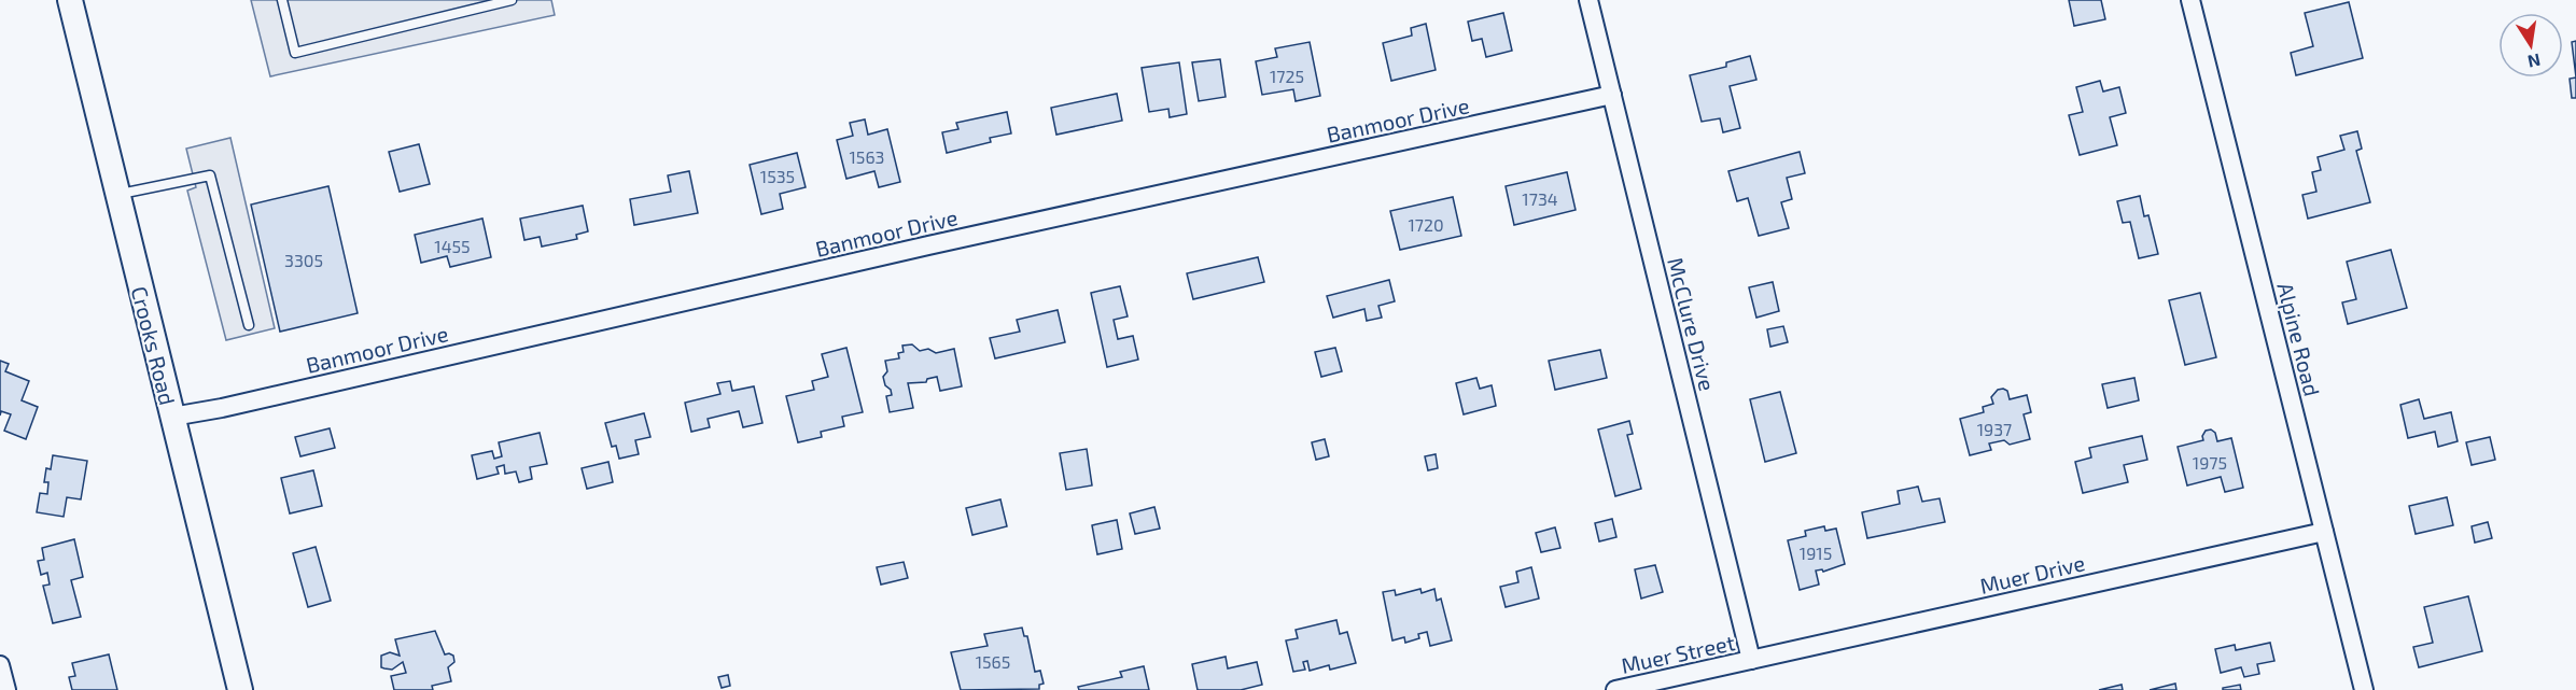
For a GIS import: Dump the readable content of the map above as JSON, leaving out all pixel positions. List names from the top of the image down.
{
  "streets": {
    "main road": ["Crooks Road"],
    "street": [
      "Banmoor Drive",
      "McClure Drive",
      "Alpine Road",
      "Muer Drive",
      "Muer Street"
    ]
  },
  "crossings": [
    ["Banmoor Drive", "McClure Drive"],
    ["Banmoor Drive", "Crooks Road"],
    ["McClure Drive", "Muer Drive"],
    ["McClure Drive", "Muer Street"],
    ["Alpine Road", "Muer Drive"],
    ["Muer Drive", "Muer Street"]
  ],
  "house_numbers": [
    "1725",
    "1563",
    "1535",
    "1734",
    "1720",
    "1455",
    "3305",
    "1937",
    "1975",
    "1915",
    "1565"
  ],
  "north": "bottom"
}
